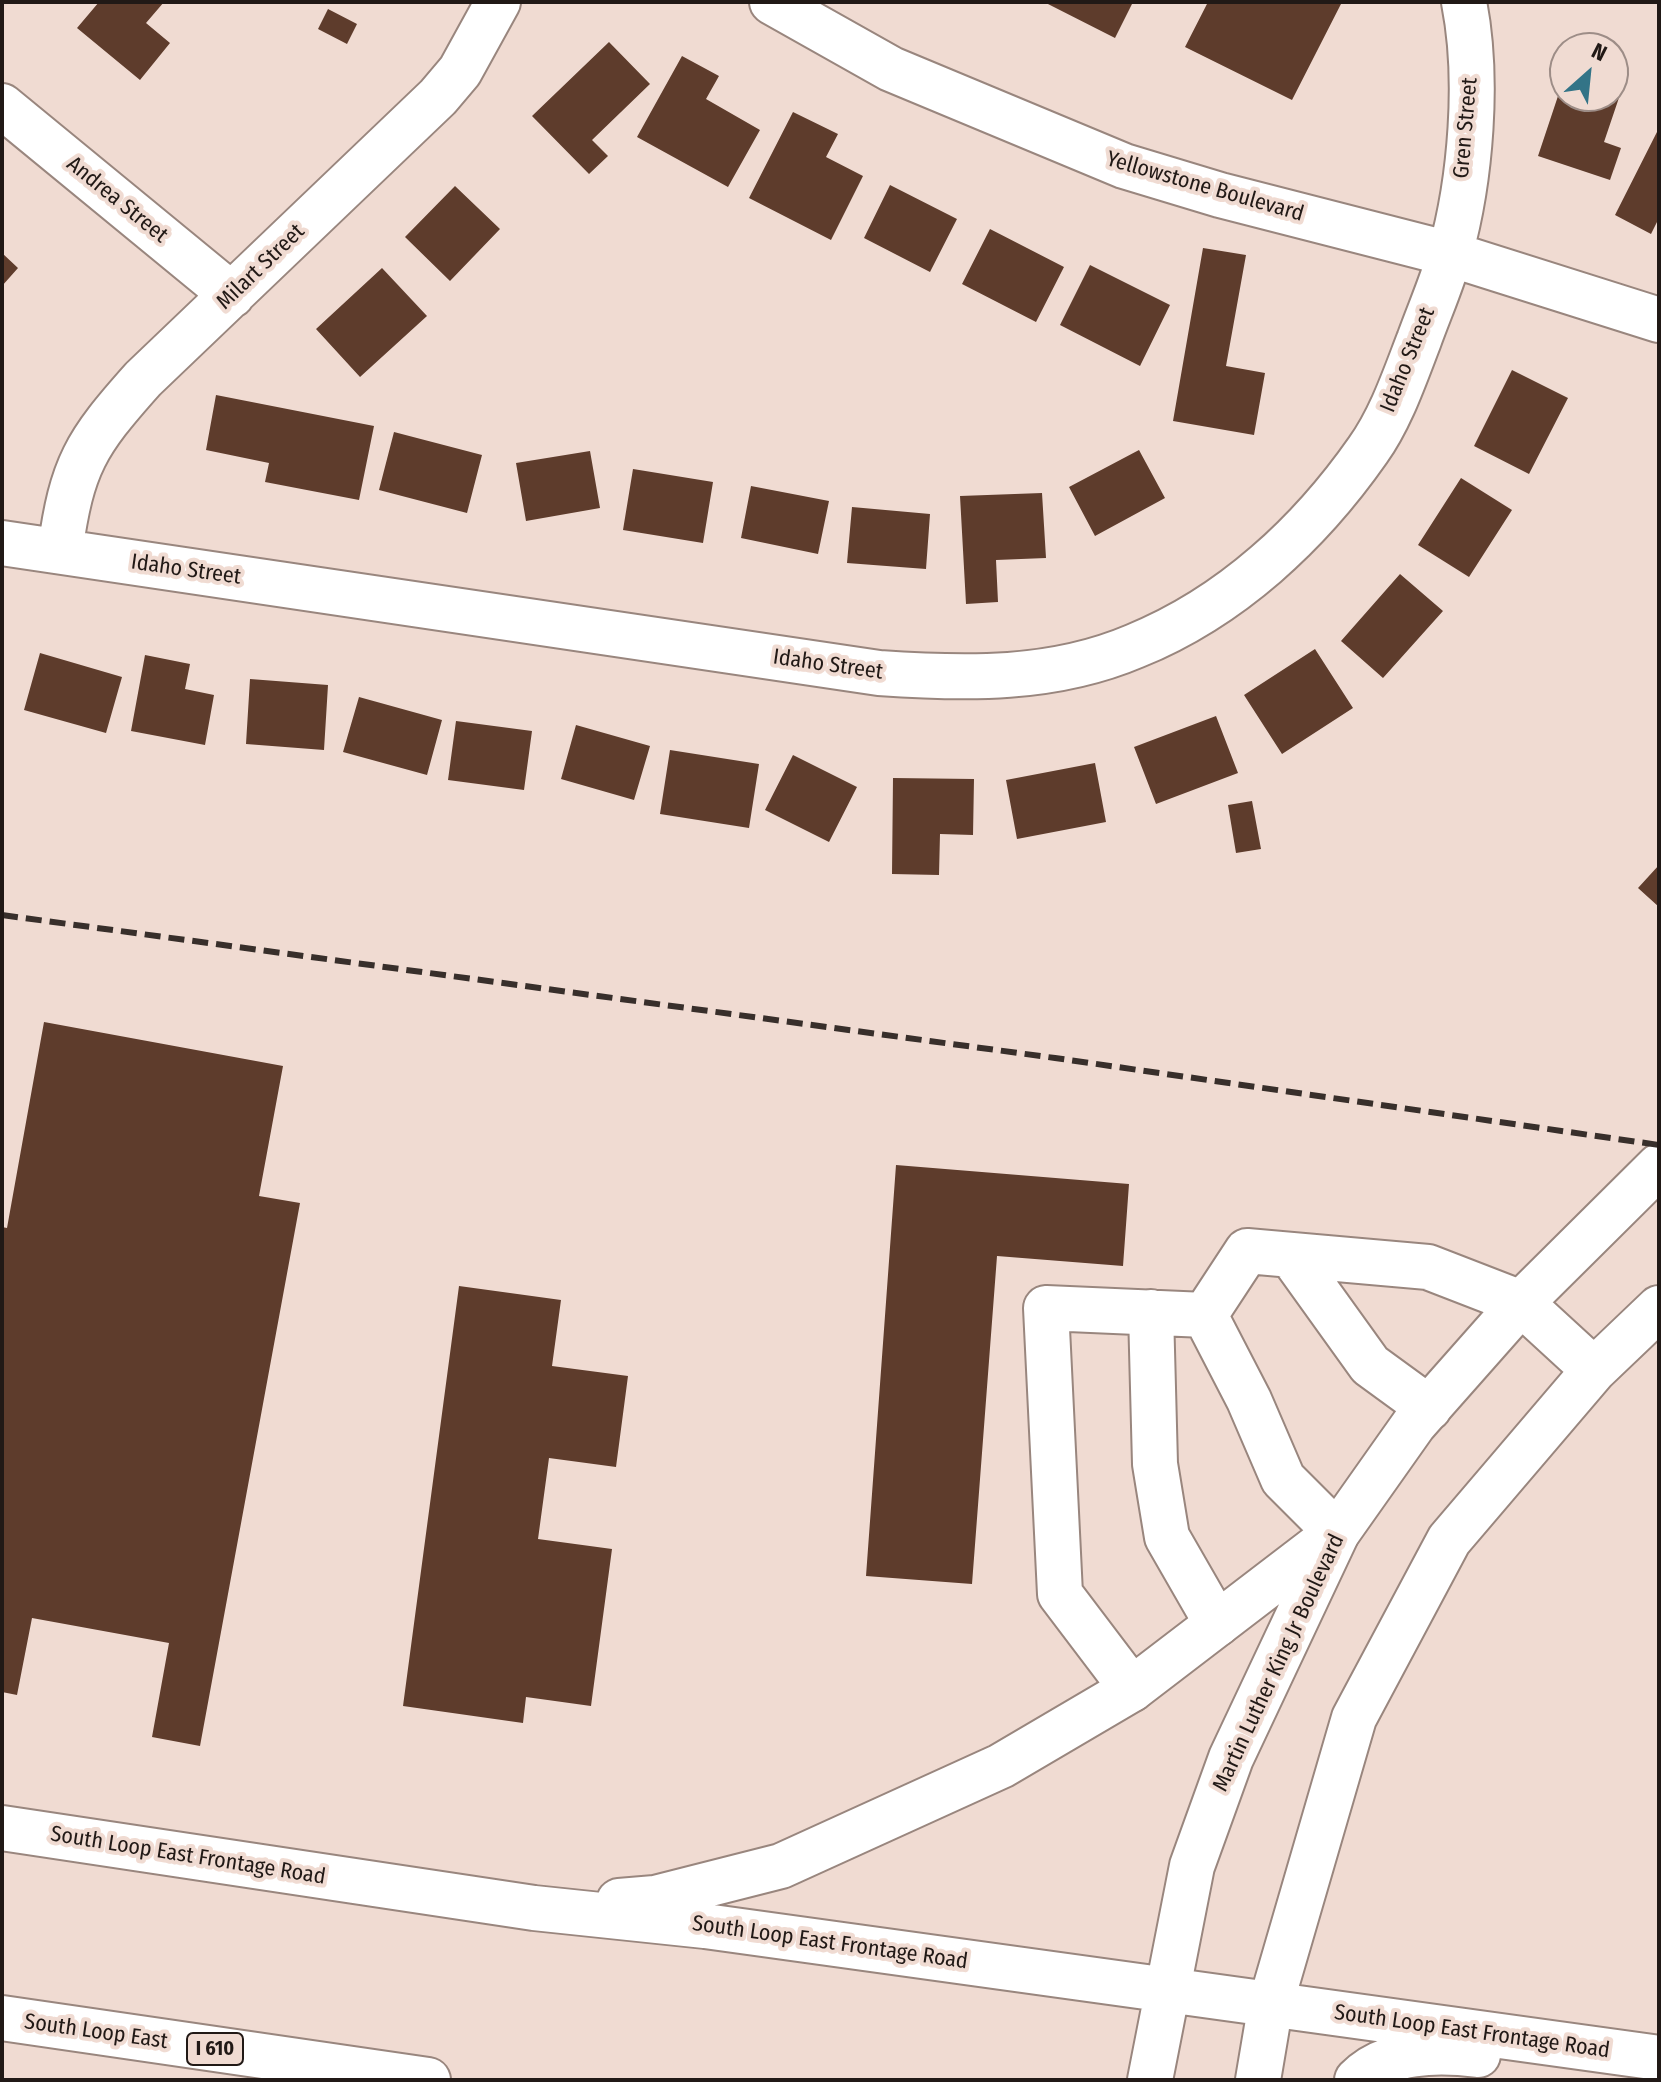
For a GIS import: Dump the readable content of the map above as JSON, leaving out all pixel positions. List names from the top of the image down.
{
  "streets": {
    "main road": [
      "Gren Street",
      "Yellowstone Boulevard",
      "Andrea Street",
      "Milart Street",
      "Idaho Street",
      "Martin Luther King Jr Boulevard",
      "South Loop East Frontage Road",
      "South Loop East",
      "I 610"
    ]
  },
  "crossings": [
    ["Gren Street", "Yellowstone Boulevard"],
    ["Gren Street", "Idaho Street"],
    ["Yellowstone Boulevard", "Idaho Street"],
    ["Andrea Street", "Milart Street"],
    ["Milart Street", "Idaho Street"],
    ["Martin Luther King Jr Boulevard", "South Loop East Frontage Road"]
  ],
  "north": "top right"
}
